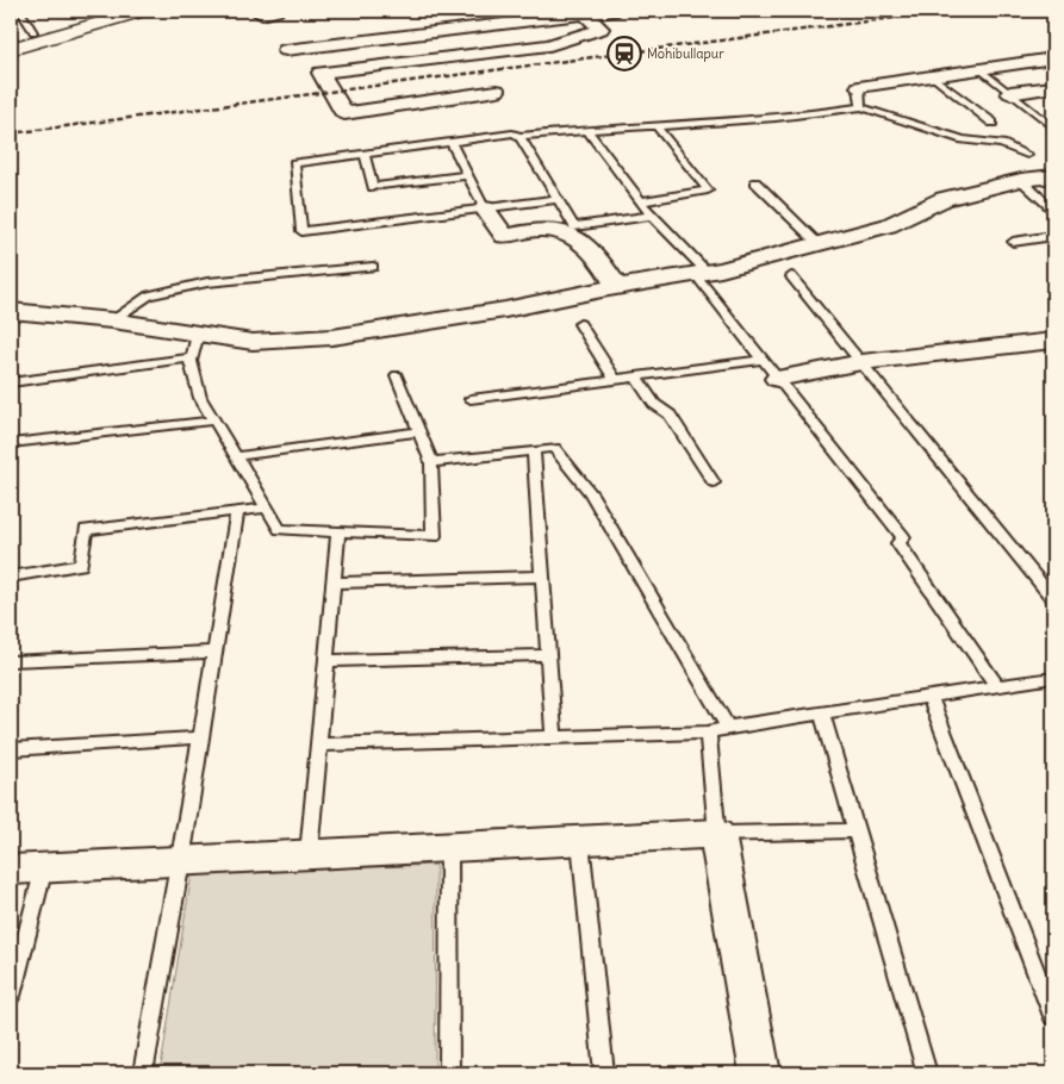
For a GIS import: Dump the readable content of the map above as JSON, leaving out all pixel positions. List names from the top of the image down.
{
  "places": {
    "station": ["Mohibullapur"]
  }
}
